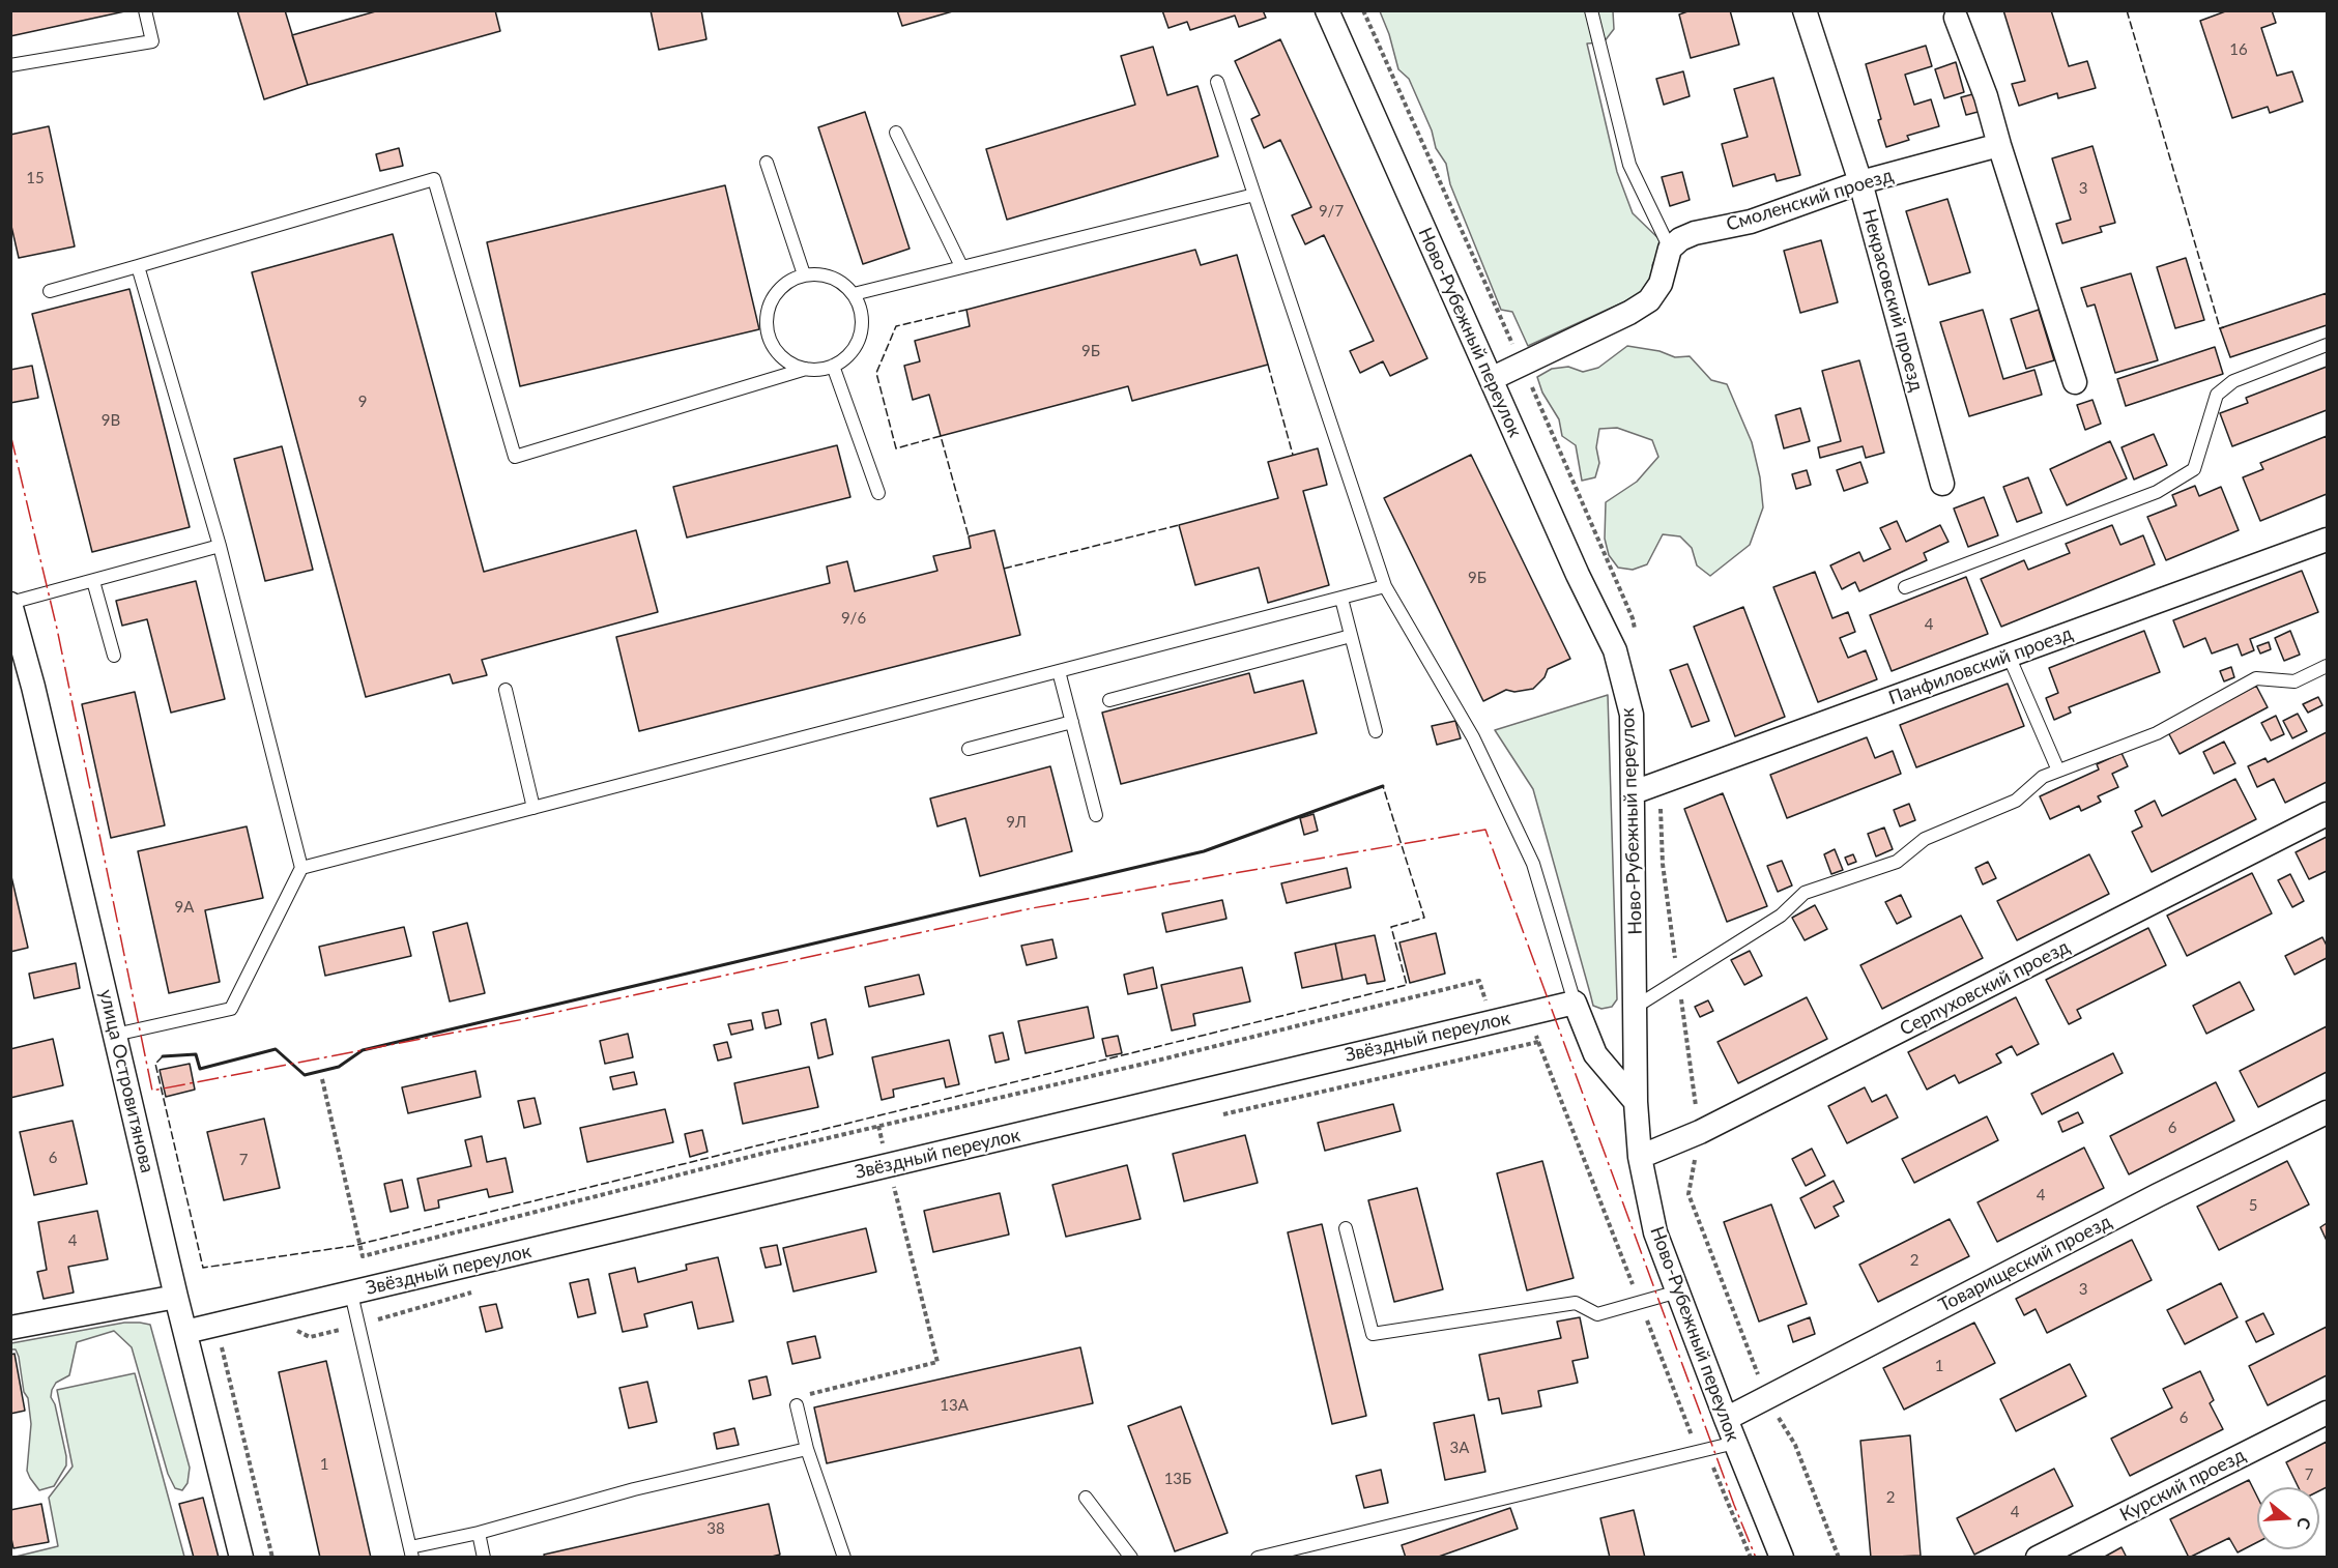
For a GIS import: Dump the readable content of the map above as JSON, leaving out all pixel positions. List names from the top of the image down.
{
  "streets": {
    "street": [
      "Смоленский проезд",
      "Некрасовский проезд",
      "Ново-Рубежный переулок",
      "Панфиловский проезд",
      "Серпуховский проезд",
      "Звёздный переулок",
      "улица Островитянова",
      "Товарищеский проезд",
      "Курский проезд"
    ]
  },
  "crossings": [
    ["Смоленский проезд", "Некрасовский проезд"],
    ["Ново-Рубежный переулок", "Панфиловский проезд"],
    ["Ново-Рубежный переулок", "Серпуховский проезд"],
    ["Ново-Рубежный переулок", "Товарищеский проезд"],
    ["Звёздный переулок", "улица Островитянова"]
  ],
  "house_numbers": [
    "16",
    "15",
    "3",
    "9/7",
    "9Б",
    "9",
    "9В",
    "9Б",
    "9/6",
    "4",
    "9Л",
    "9А",
    "6",
    "6",
    "7",
    "4",
    "5",
    "4",
    "2",
    "3",
    "1",
    "13А",
    "6",
    "3А",
    "1",
    "7",
    "13Б",
    "2",
    "4",
    "38"
  ],
  "north": "right"
}
